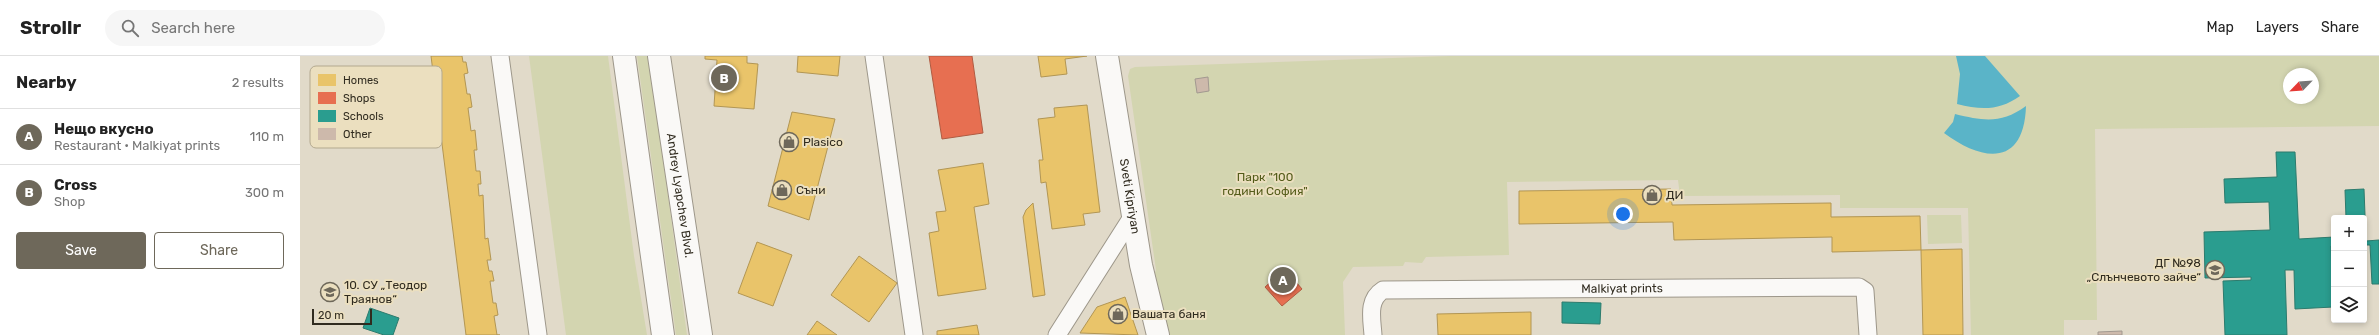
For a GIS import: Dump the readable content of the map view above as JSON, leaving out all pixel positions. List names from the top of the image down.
{
  "streets": {
    "main road": ["Andrey Lyapchev Blvd.", "Sveti Kipriyan"],
    "street": ["Malkiyat prints"]
  },
  "parks": ["Парк \"100 години София\""],
  "places": {
    "shop": [
      "Plasico",
      "Съни",
      "ДИ",
      "Вашата баня"
    ],
    "school or university": ["ДГ №98 „Слънчевото зайче“", "10. СУ „Теодор Траянов“"]
  },
  "legend": [
    "Homes",
    "Shops",
    "Schools",
    "Other"
  ],
  "scale_bar": "20 m",
  "north": "bottom left",
  "page": {
    "header": "Strollr",
    "search": "Search here",
    "nav": ["Map", "Layers", "Share"],
    "heading": ["Nearby", "2 results"],
    "pins": ["B", "A"],
    "list": [
      {
        "mark": "A",
        "name": "Нещо вкусно",
        "note": "Restaurant · Malkiyat prints",
        "value": "110 m"
      },
      {
        "mark": "B",
        "name": "Cross",
        "note": "Shop",
        "value": "300 m"
      }
    ],
    "map_buttons": ["+", "−"],
    "buttons": ["Save", "Share"],
    "scale": "20 m"
  }
}
